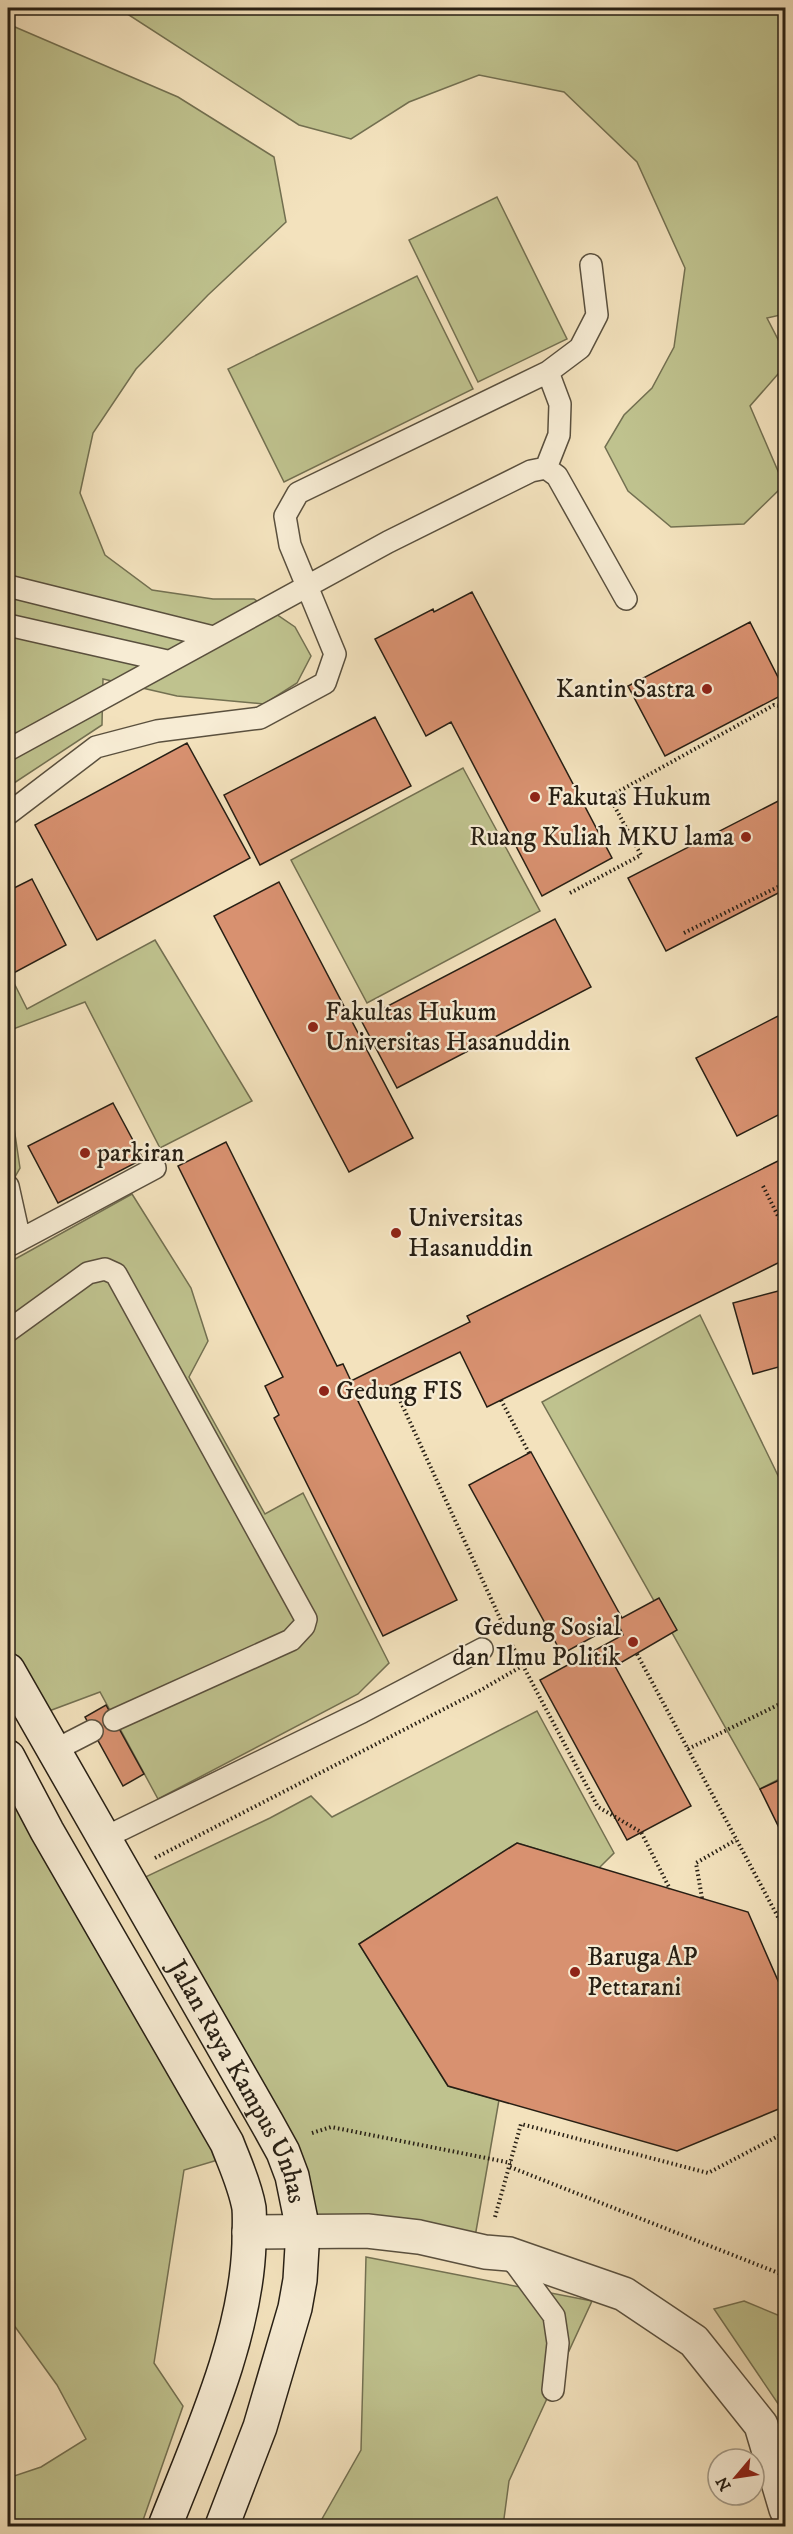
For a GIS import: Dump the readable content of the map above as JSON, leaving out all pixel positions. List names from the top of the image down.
{
  "streets": {
    "street": ["Jalan Raya Kampus Unhas"]
  },
  "places": [
    "Kantin Sastra",
    "Fakutas Hukum",
    "Ruang Kuliah MKU lama",
    "Fakultas Hukum Universitas Hasanuddin",
    "parkiran",
    "Universitas Hasanuddin",
    "Gedung FIS",
    "Gedung Sosial dan Ilmu Politik",
    "Baruga AP Pettarani"
  ],
  "north": "bottom left"
}
